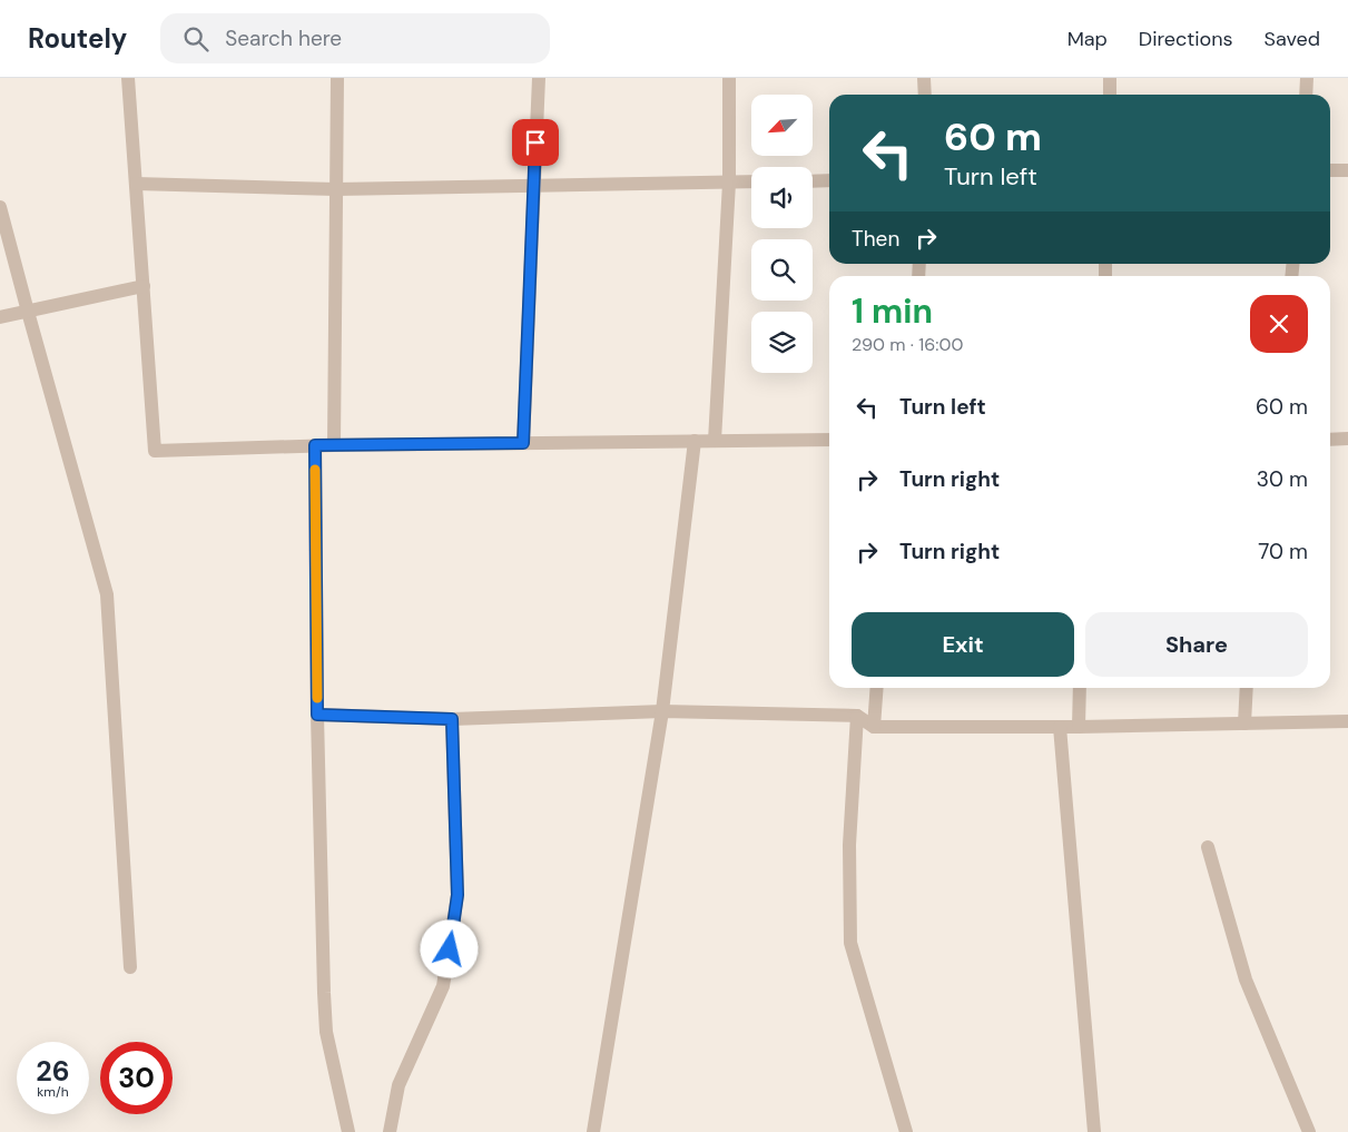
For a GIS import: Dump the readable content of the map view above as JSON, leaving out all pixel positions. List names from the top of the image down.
{
  "north": "bottom left",
  "page": {
    "header": "Routely",
    "search": "Search here",
    "nav": ["Map", "Directions", "Saved"],
    "turn": ["60 m", "Turn left"],
    "then": "Then",
    "heading": ["1 min", "290 m · 16:00"],
    "list": [
      {
        "name": "Turn left",
        "value": "60 m"
      },
      {
        "name": "Turn right",
        "value": "30 m"
      },
      {
        "name": "Turn right",
        "value": "70 m"
      }
    ],
    "buttons": ["Exit", "Share"],
    "speed": "26 km/h",
    "limit": "30"
  }
}
